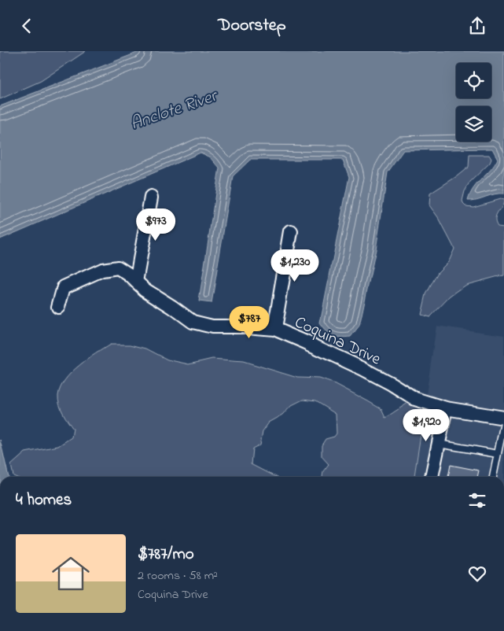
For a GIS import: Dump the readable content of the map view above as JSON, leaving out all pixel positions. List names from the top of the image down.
{
  "streets": {
    "street": ["Coquina Drive"]
  },
  "water": ["Anclote River"],
  "page": {
    "header": "Doorstep",
    "price": [
      "$973",
      "$1,230",
      "$787",
      "$1,920"
    ],
    "heading": "4 homes",
    "list": [
      {
        "name": "$787/mo",
        "note": "2 rooms · 58 m² · Coquina Drive"
      }
    ]
  }
}
